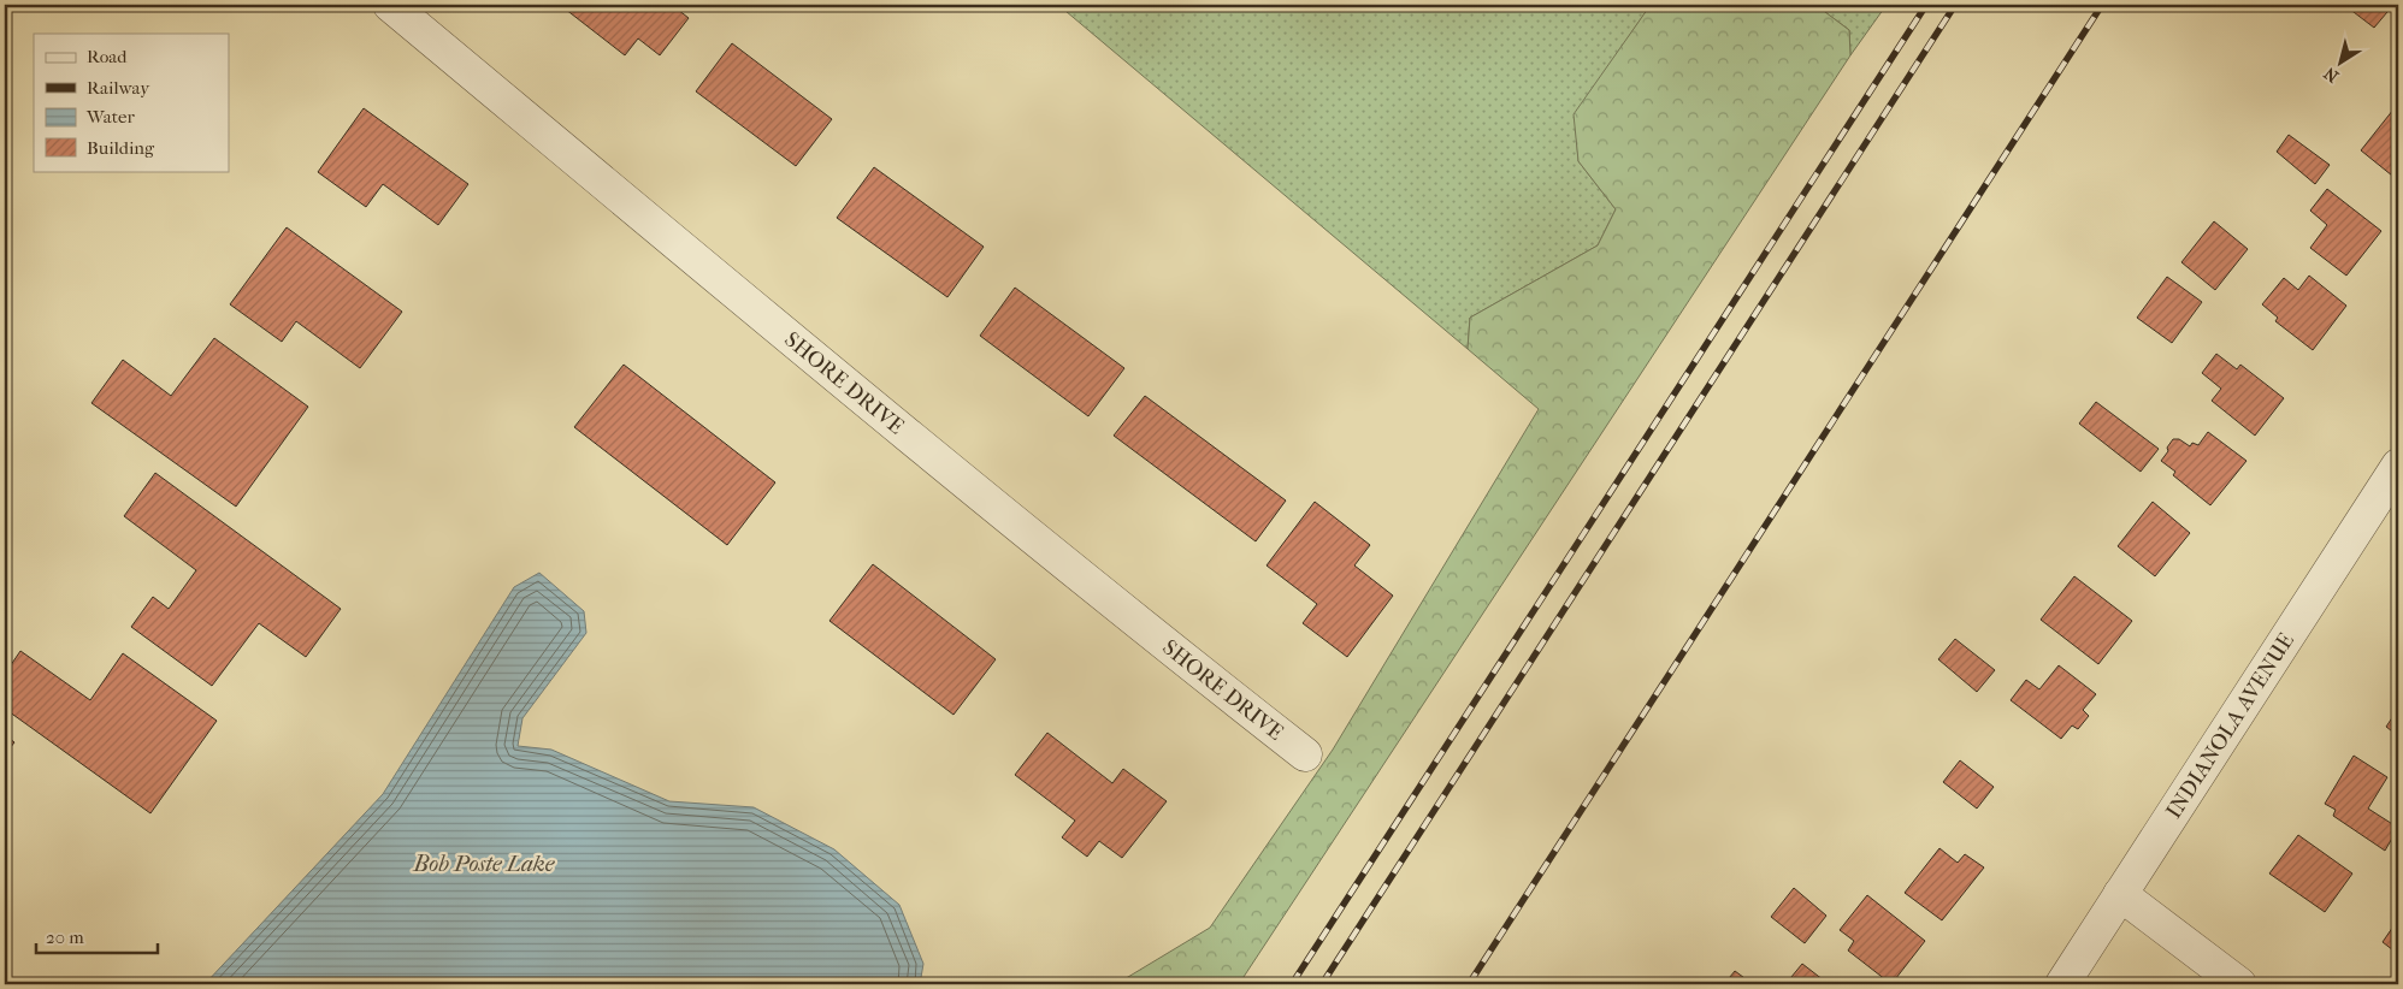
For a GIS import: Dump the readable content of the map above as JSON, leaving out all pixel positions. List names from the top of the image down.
{
  "streets": {
    "street": ["SHORE DRIVE", "INDIANOLA AVENUE"]
  },
  "water": ["Bob Poste Lake"],
  "legend": [
    "Road",
    "Railway",
    "Water",
    "Building"
  ],
  "scale_bar": "20 m",
  "north": "bottom left"
}
